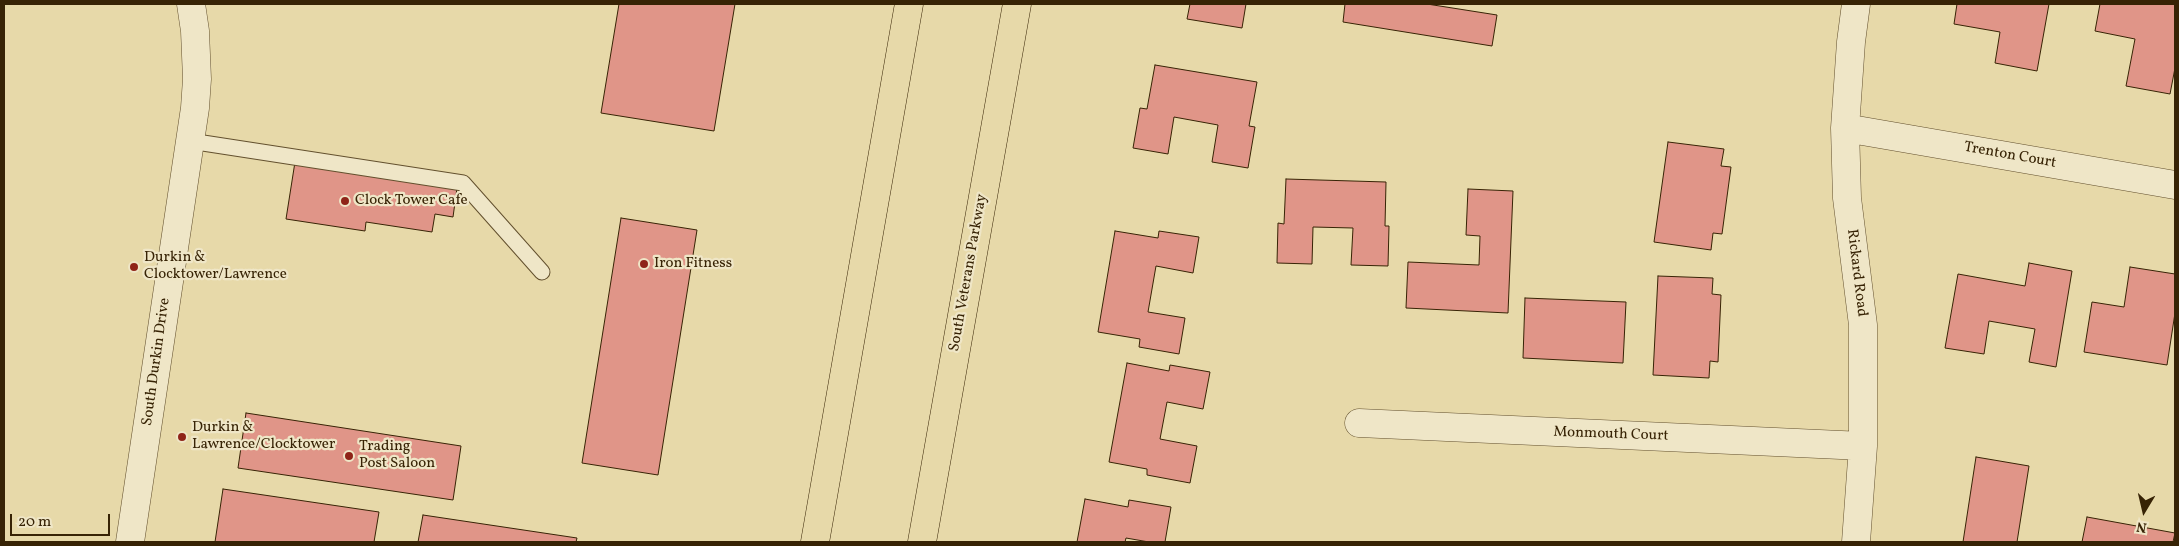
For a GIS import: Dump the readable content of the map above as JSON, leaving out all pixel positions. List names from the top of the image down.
{
  "streets": {
    "highway": ["South Veterans Parkway"],
    "street": [
      "Trenton Court",
      "Rickard Road",
      "South Durkin Drive",
      "Monmouth Court"
    ]
  },
  "crossings": [
    ["Trenton Court", "Rickard Road"],
    ["Rickard Road", "Monmouth Court"]
  ],
  "places": [
    "Clock Tower Cafe",
    "Iron Fitness",
    "Durkin & Clocktower/Lawrence",
    "Durkin & Lawrence/Clocktower",
    "Trading Post Saloon"
  ],
  "scale_bar": "20 m",
  "north": "bottom"
}
